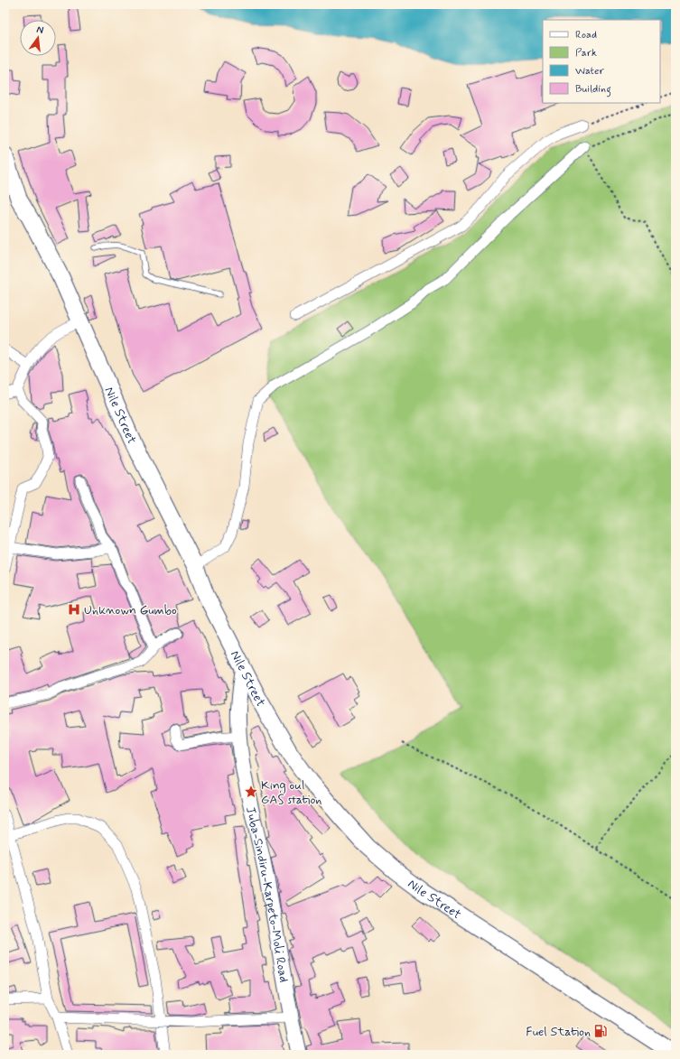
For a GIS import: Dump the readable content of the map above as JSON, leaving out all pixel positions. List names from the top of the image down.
{
  "streets": {
    "main road": ["Nile Street", "Juba-Sindiru-Karpeto-Moli Road"]
  },
  "crossings": [
    ["Nile Street", "Juba-Sindiru-Karpeto-Moli Road"]
  ],
  "places": {
    "hospital": ["Unknown Gumbo"],
    "place": ["King oul GAS station"],
    "fuel station": ["Fuel Station"]
  },
  "legend": [
    "Road",
    "Park",
    "Water",
    "Building"
  ],
  "north": "top"
}
